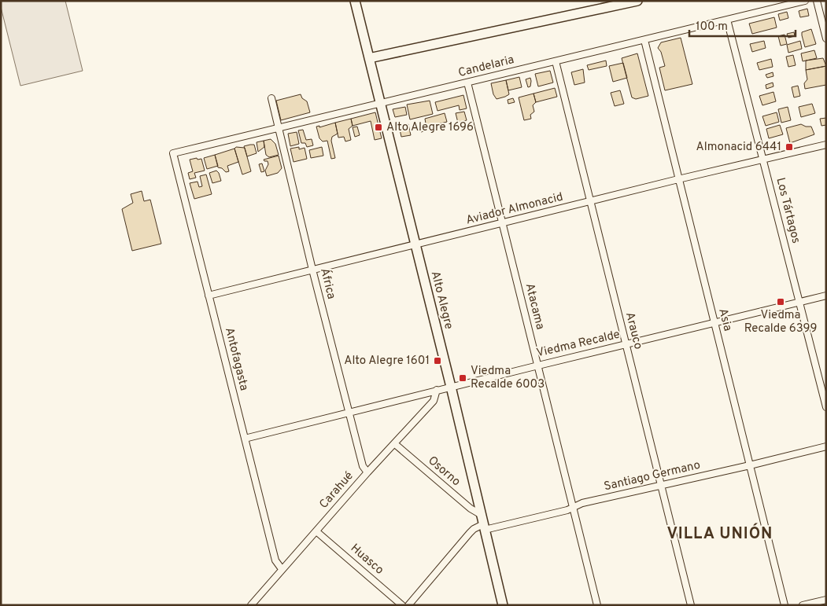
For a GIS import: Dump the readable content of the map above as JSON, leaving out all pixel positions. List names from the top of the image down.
{
  "streets": {
    "main road": ["Alto Alegre"],
    "street": [
      "Candelaria",
      "Aviador Almonacid",
      "Los Tártagos",
      "África",
      "Atacama",
      "Asia",
      "Arauco",
      "Viedma Recalde",
      "Antofagasta",
      "Osorno",
      "Santiago Germano",
      "Carahué",
      "Huasco"
    ]
  },
  "crossings": [
    ["Candelaria", "Los Tártagos"],
    ["Candelaria", "África"],
    ["Candelaria", "Alto Alegre"],
    ["Candelaria", "Atacama"],
    ["Candelaria", "Asia"],
    ["Candelaria", "Arauco"],
    ["Candelaria", "Antofagasta"],
    ["Aviador Almonacid", "Los Tártagos"],
    ["Aviador Almonacid", "África"],
    ["Aviador Almonacid", "Alto Alegre"],
    ["Aviador Almonacid", "Atacama"],
    ["Aviador Almonacid", "Asia"],
    ["Aviador Almonacid", "Arauco"],
    ["Aviador Almonacid", "Antofagasta"],
    ["Los Tártagos", "Viedma Recalde"],
    ["África", "Viedma Recalde"],
    ["África", "Carahué"],
    ["Alto Alegre", "Viedma Recalde"],
    ["Alto Alegre", "Osorno"],
    ["Alto Alegre", "Santiago Germano"],
    ["Atacama", "Viedma Recalde"],
    ["Atacama", "Santiago Germano"],
    ["Asia", "Viedma Recalde"],
    ["Asia", "Santiago Germano"],
    ["Arauco", "Viedma Recalde"],
    ["Arauco", "Santiago Germano"],
    ["Viedma Recalde", "Antofagasta"],
    ["Viedma Recalde", "Carahué"],
    ["Antofagasta", "Carahué"],
    ["Osorno", "Carahué"],
    ["Carahué", "Huasco"]
  ],
  "districts": ["VILLA UNIÓN"],
  "places": {
    "transit": [
      "Alto Alegre 1696",
      "Almonacid 6441",
      "Viedma Recalde 6399",
      "Alto Alegre 1601",
      "Viedma Recalde 6003"
    ]
  },
  "scale_bar": "100 m"
}
